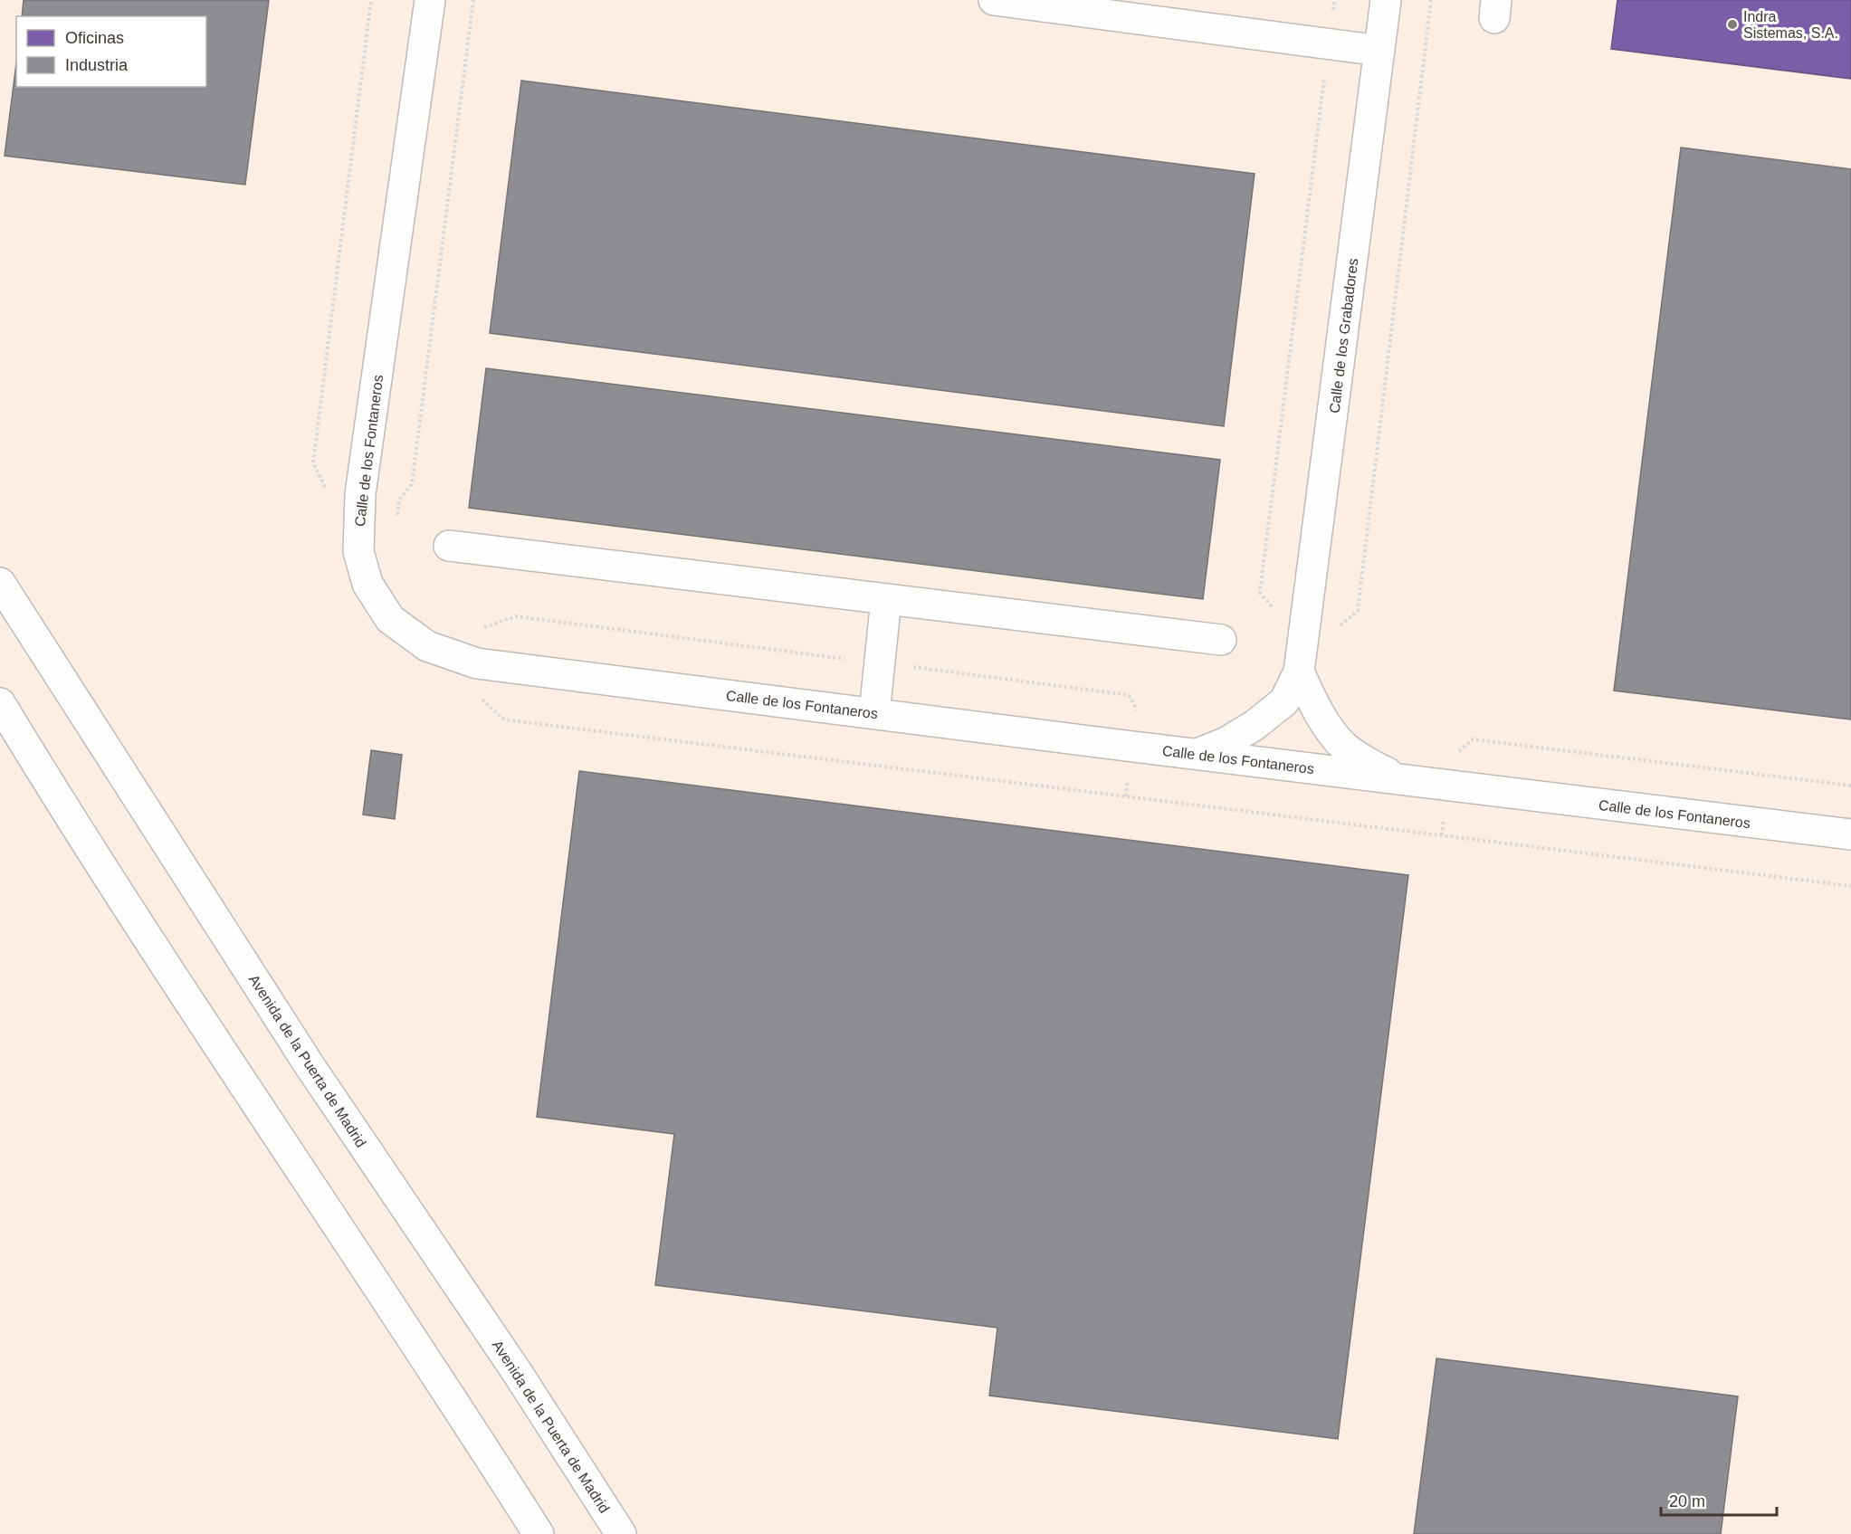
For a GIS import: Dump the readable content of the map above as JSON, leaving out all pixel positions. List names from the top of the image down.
{
  "streets": {
    "street": ["Calle de los Grabadores", "Calle de los Fontaneros", "Avenida de la Puerta de Madrid"]
  },
  "crossings": [
    ["Calle de los Grabadores", "Calle de los Fontaneros"]
  ],
  "places": ["Indra Sistemas, S.A."],
  "legend": ["Oficinas", "Industria"],
  "scale_bar": "20 m"
}
